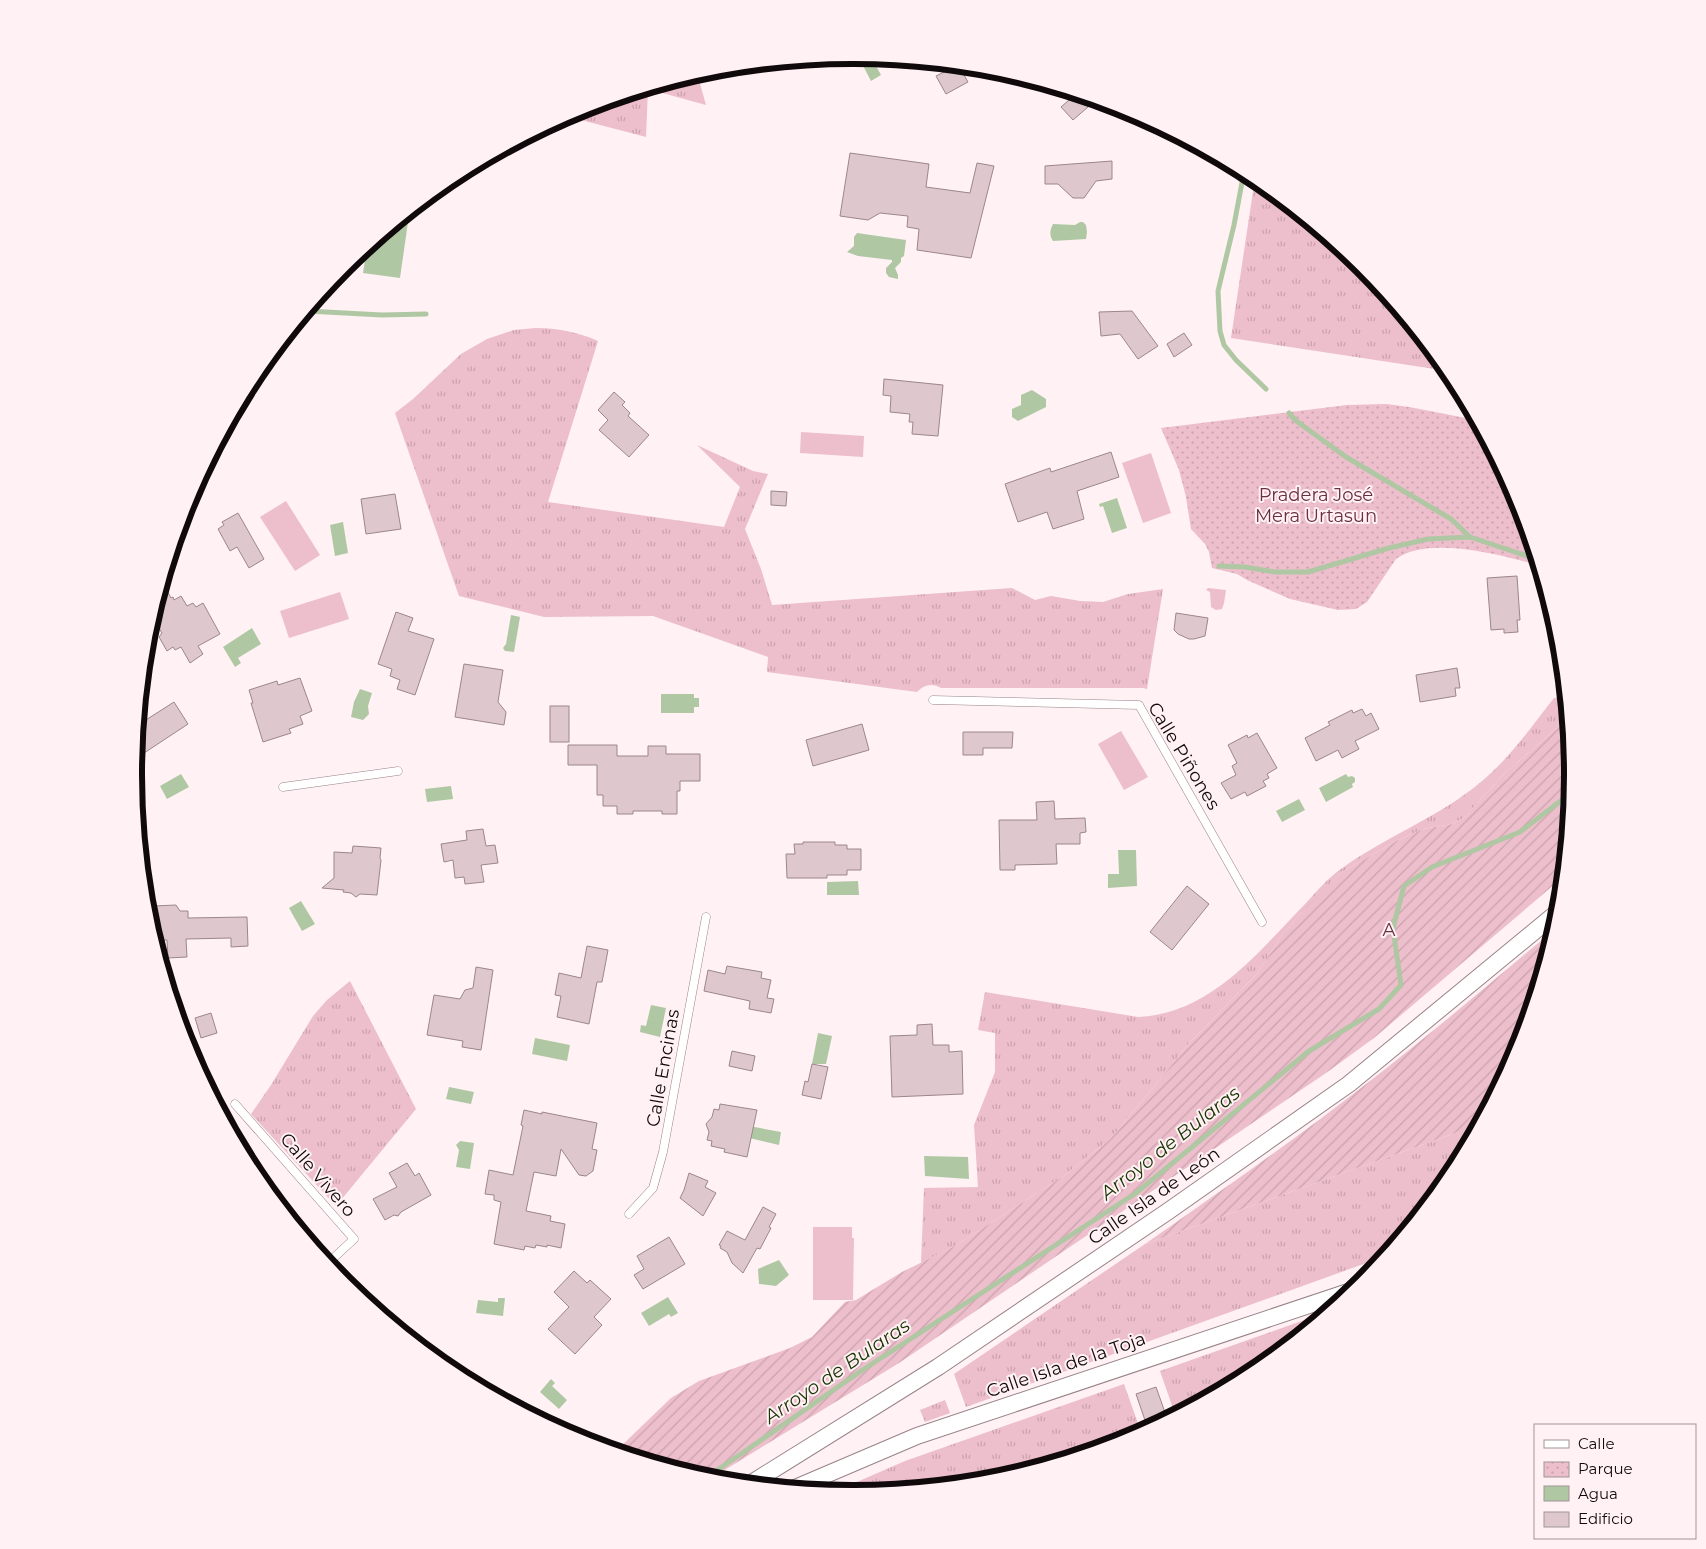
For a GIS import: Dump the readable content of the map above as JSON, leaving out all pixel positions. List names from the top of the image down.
{
  "streets": {
    "street": ["Calle Isla de León", "Calle Isla de la Toja"],
    "lane": ["Calle Piñones", "Calle Encinas", "Calle Vivero"]
  },
  "water": ["Arroyo de Bularas"],
  "parks": ["Pradera José Mera Urtasun", "A"],
  "legend": [
    "Calle",
    "Parque",
    "Agua",
    "Edificio"
  ]
}
